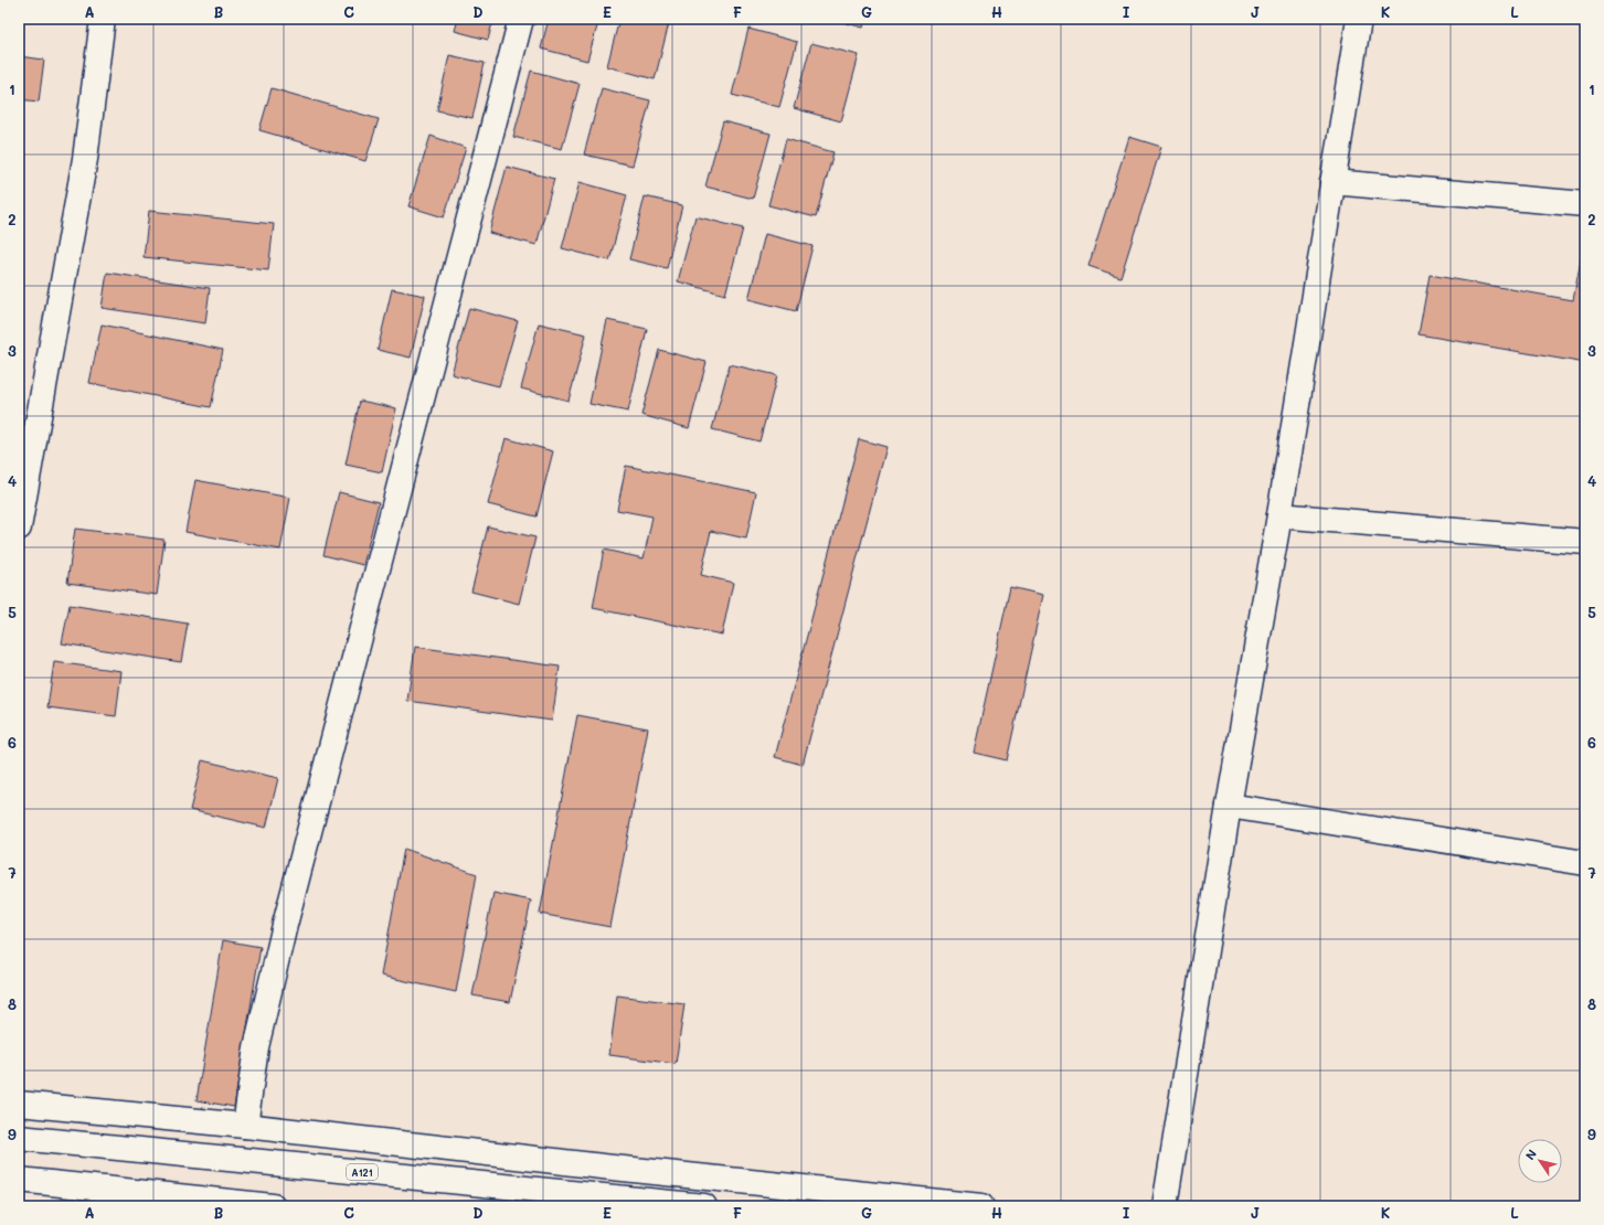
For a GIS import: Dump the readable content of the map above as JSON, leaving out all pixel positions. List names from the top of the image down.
{
  "streets": {
    "main road": ["A121"]
  },
  "north": "top left",
  "grid": {
    "columns": [
      "A",
      "B",
      "C",
      "D",
      "E",
      "F",
      "G",
      "H",
      "I",
      "J",
      "K",
      "L"
    ],
    "rows": [
      "1",
      "2",
      "3",
      "4",
      "5",
      "6",
      "7",
      "8",
      "9"
    ]
  }
}
